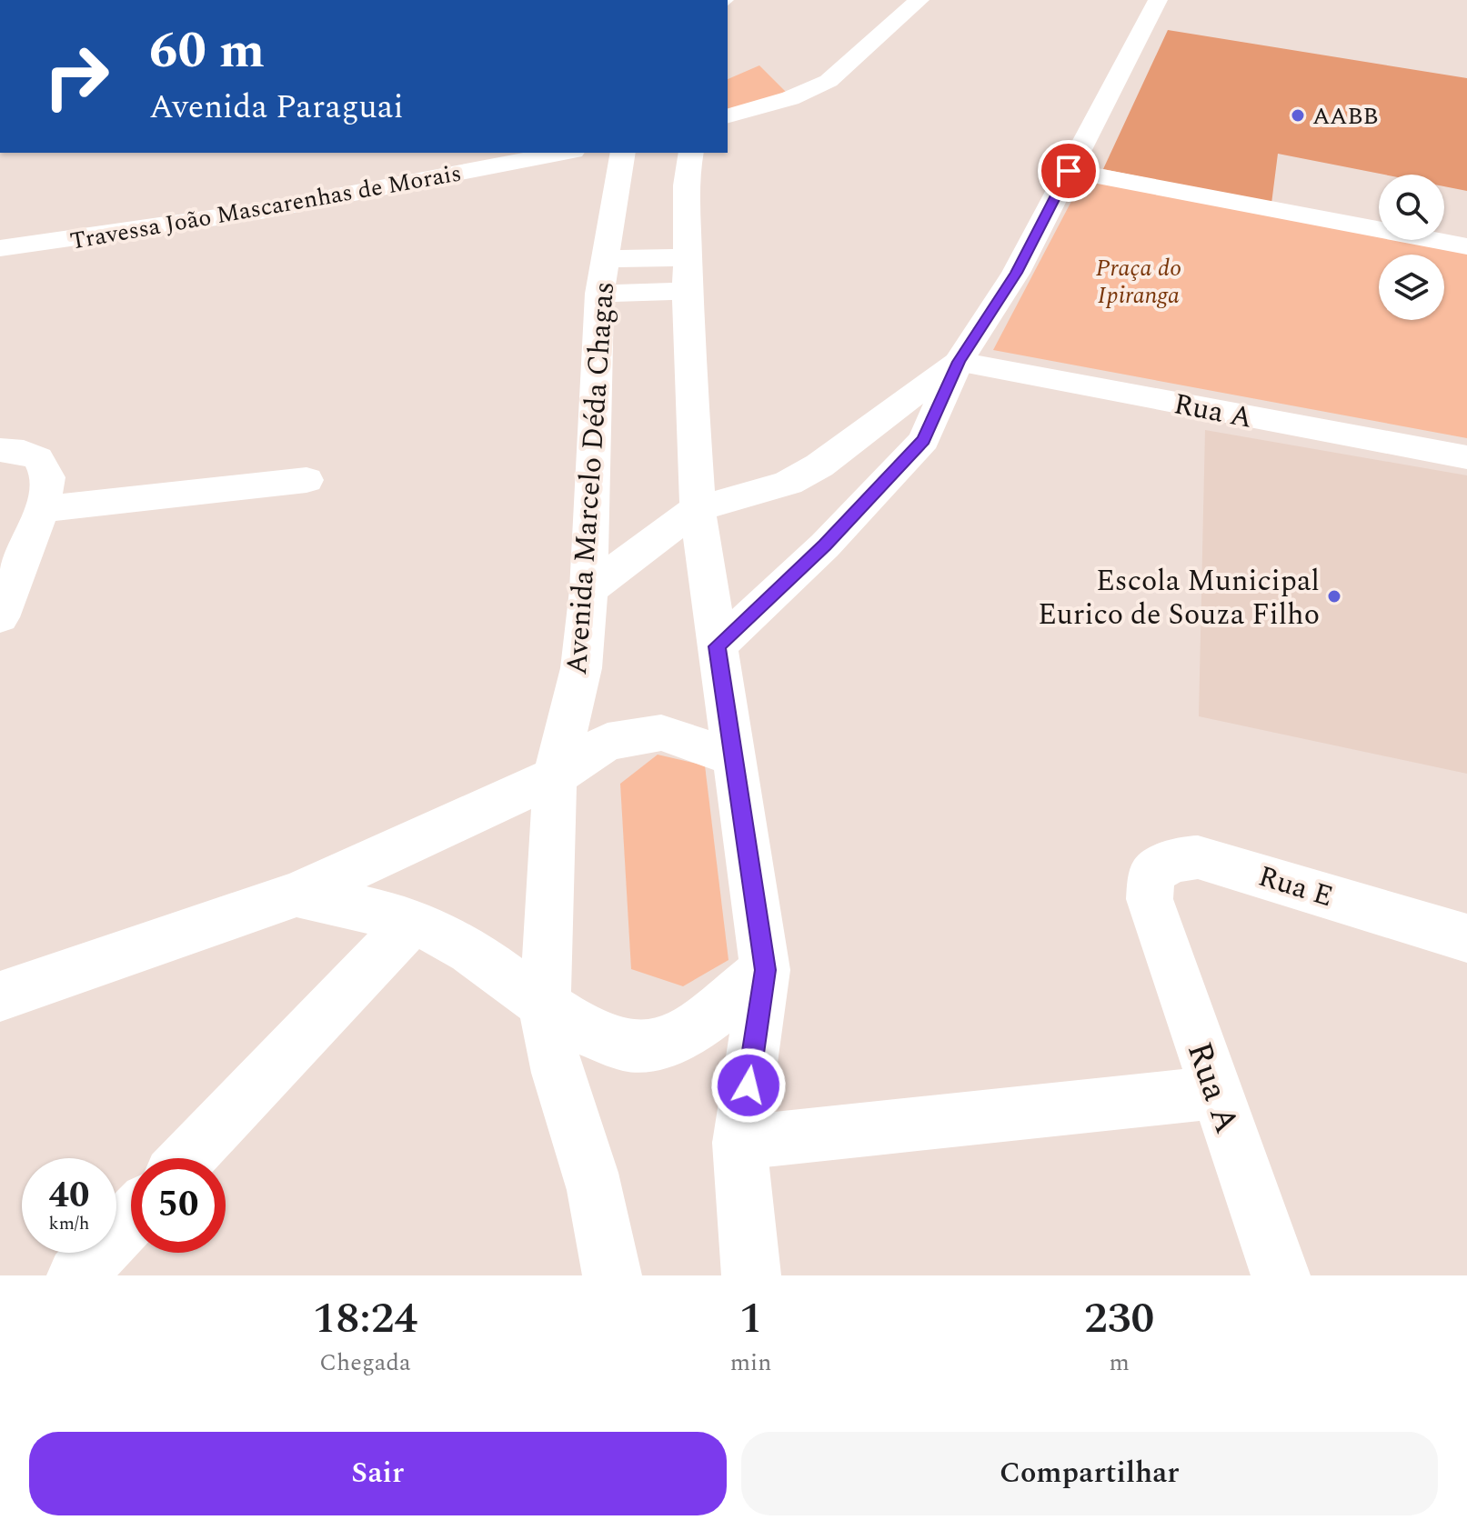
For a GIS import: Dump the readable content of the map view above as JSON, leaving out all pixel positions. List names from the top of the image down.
{
  "streets": {
    "street": [
      "Travessa João Mascarenhas de Morais",
      "Rua A",
      "Avenida Marcelo Déda Chagas",
      "Rua E"
    ]
  },
  "crossings": [
    ["Rua A", "Rua E"]
  ],
  "parks": ["Praça do Ipiranga"],
  "places": ["AABB", "Escola Municipal Eurico de Souza Filho"],
  "page": {
    "turn": ["60 m", "Avenida Paraguai"],
    "speed": "40 km/h",
    "limit": "50",
    "eta": [
      "18:24",
      "Chegada",
      "1",
      "min",
      "230",
      "m"
    ],
    "buttons": ["Sair", "Compartilhar"]
  }
}
